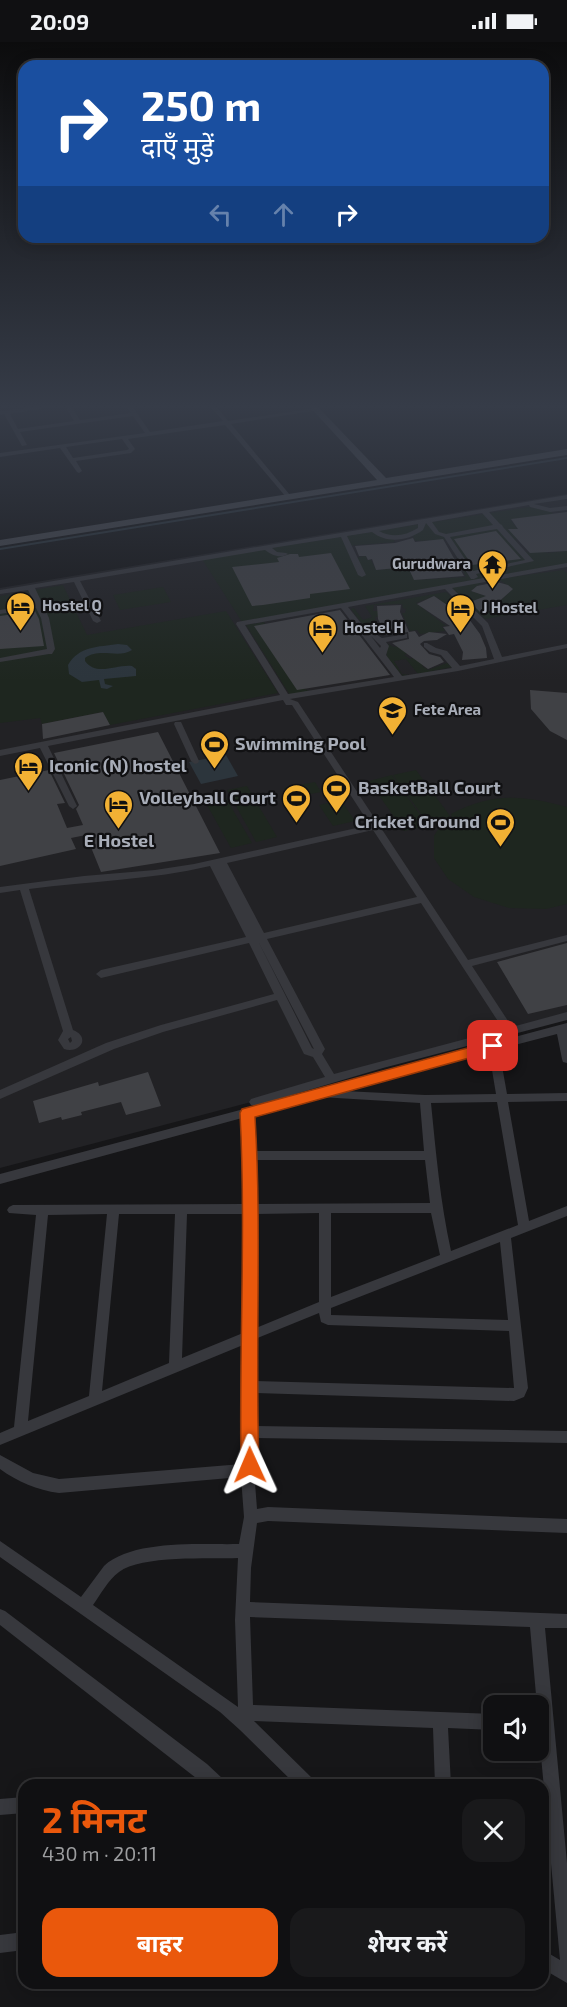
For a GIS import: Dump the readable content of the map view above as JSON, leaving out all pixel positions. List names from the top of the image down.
{
  "places": {
    "temple": ["Gurudwara"],
    "hotel": [
      "Hostel Q",
      "J Hostel",
      "Hostel H",
      "Iconic (N) hostel",
      "E Hostel"
    ],
    "school or university": ["Fete Area"],
    "sports": [
      "Swimming Pool",
      "BasketBall Court",
      "Volleyball Court",
      "Cricket Ground"
    ]
  },
  "page": {
    "status": "20:09",
    "turn": ["250 m", "दाएँ मुड़ें"],
    "heading": ["2 मिनट", "430 m · 20:11"],
    "buttons": ["बाहर", "शेयर करें"]
  }
}
